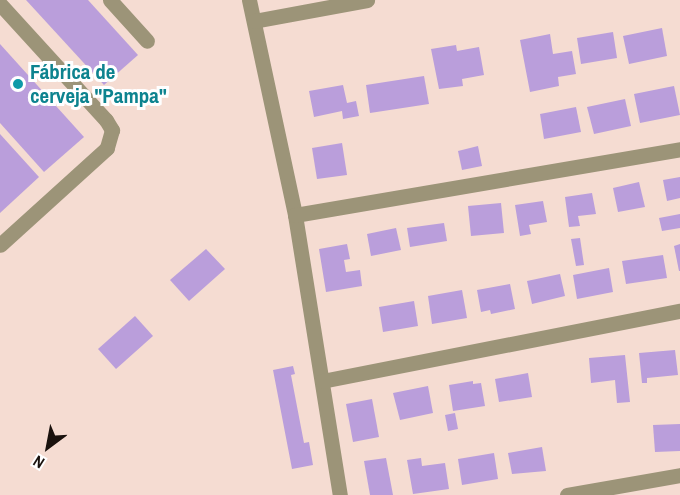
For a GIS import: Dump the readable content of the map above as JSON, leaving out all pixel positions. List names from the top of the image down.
{
  "places": ["Fábrica de cerveja \"Pampa\""],
  "north": "bottom left"
}
